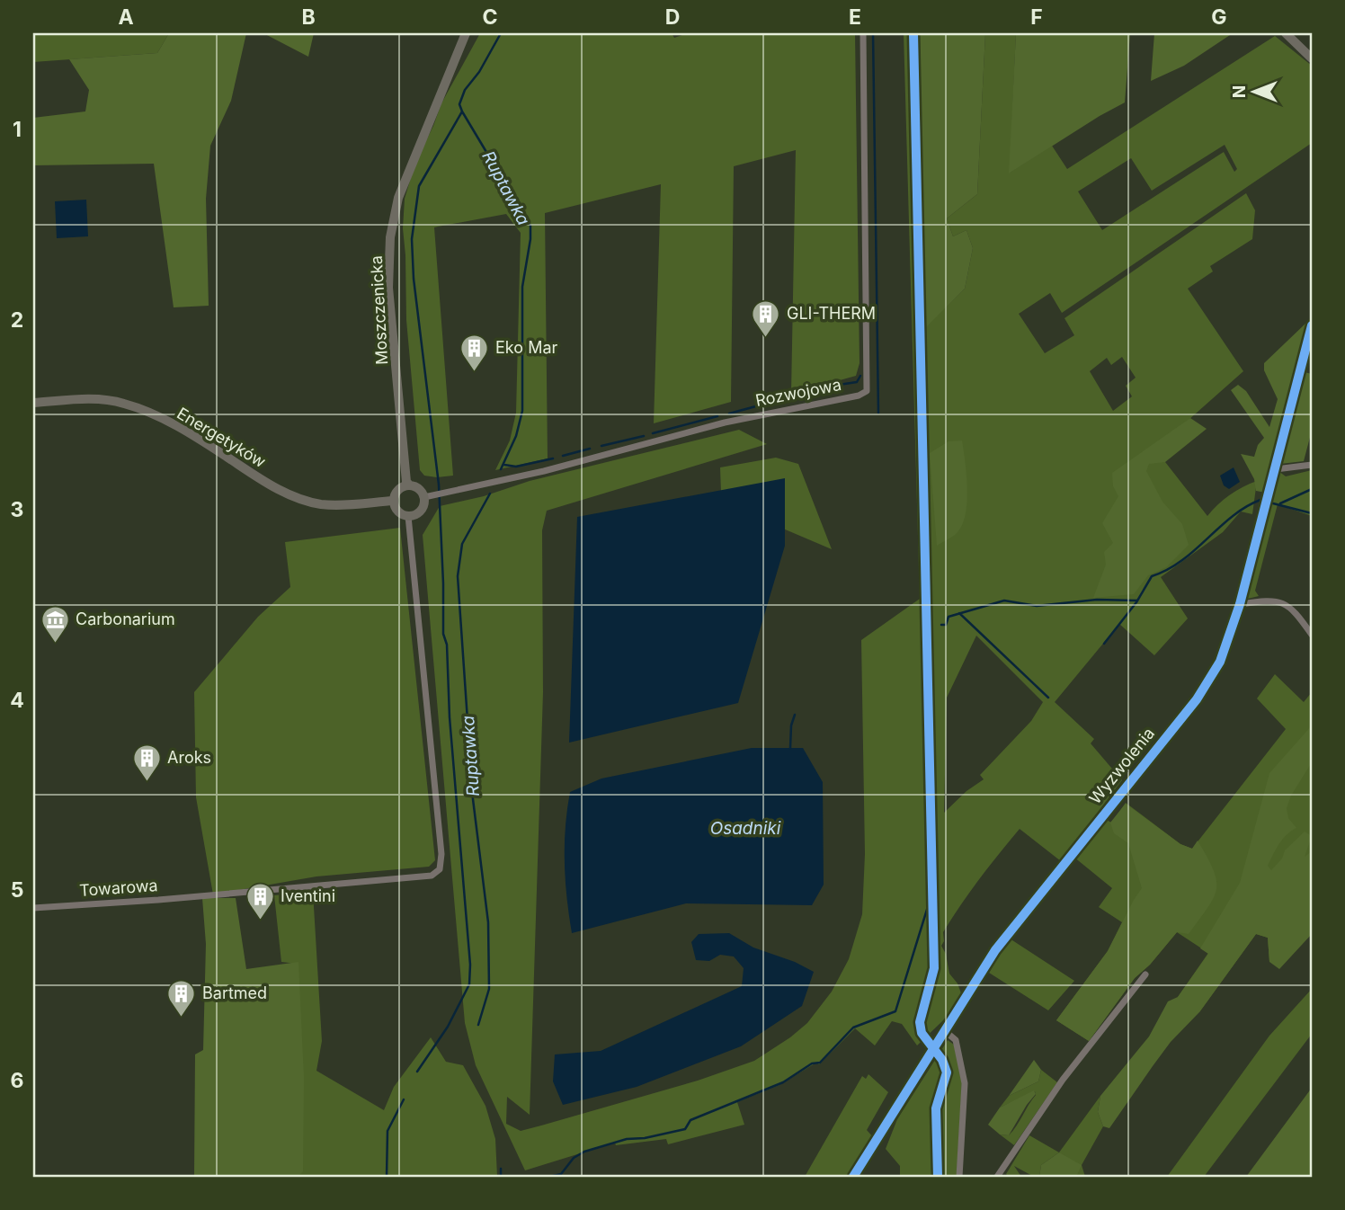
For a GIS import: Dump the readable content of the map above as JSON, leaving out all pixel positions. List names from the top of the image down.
{
  "streets": {
    "street": [
      "Moszczenicka",
      "Rozwojowa",
      "Energetyków",
      "Wyzwolenia",
      "Towarowa"
    ]
  },
  "crossings": [
    ["Moszczenicka", "Rozwojowa"],
    ["Moszczenicka", "Energetyków"],
    ["Moszczenicka", "Towarowa"],
    ["Rozwojowa", "Energetyków"],
    ["Rozwojowa", "Towarowa"],
    ["Energetyków", "Towarowa"]
  ],
  "water": ["Ruptawka", "Osadniki"],
  "places": {
    "building": [
      "GLI-THERM",
      "Eko Mar",
      "Aroks",
      "Iventini",
      "Bartmed"
    ],
    "museum": ["Carbonarium"]
  },
  "north": "left",
  "grid": {
    "columns": [
      "A",
      "B",
      "C",
      "D",
      "E",
      "F",
      "G"
    ],
    "rows": [
      "1",
      "2",
      "3",
      "4",
      "5",
      "6"
    ]
  }
}
